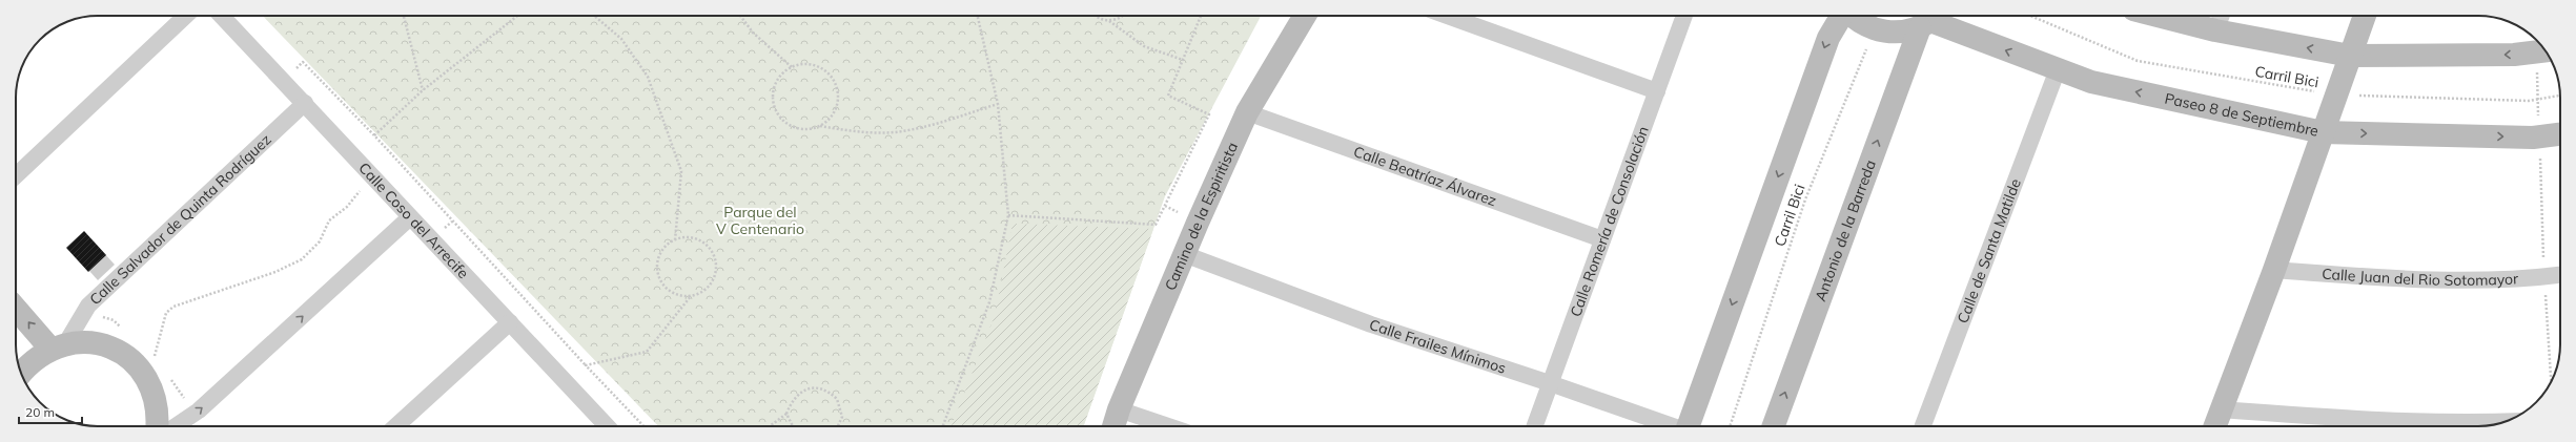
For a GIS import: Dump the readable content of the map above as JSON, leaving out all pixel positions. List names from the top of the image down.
{
  "streets": {
    "street": [
      "Paseo 8 de Septiembre",
      "Calle Beatríaz Álvarez",
      "Camino de la Espiritista",
      "Calle Salvador de Quinta Rodríguez",
      "Calle Coso del Arrecife",
      "Calle Romería de Consolación",
      "Antonio de la Barreda",
      "Calle de Santa Matilde",
      "Calle Juan del Rio Sotomayor",
      "Calle Frailes Mínimos"
    ],
    "path": ["Carril Bici"]
  },
  "crossings": [
    ["Paseo 8 de Septiembre", "Antonio de la Barreda"],
    ["Paseo 8 de Septiembre", "Calle de Santa Matilde"],
    ["Calle Beatríaz Álvarez", "Camino de la Espiritista"],
    ["Calle Beatríaz Álvarez", "Calle Romería de Consolación"],
    ["Camino de la Espiritista", "Calle Frailes Mínimos"],
    ["Calle Salvador de Quinta Rodríguez", "Calle Coso del Arrecife"],
    ["Calle Romería de Consolación", "Calle Frailes Mínimos"]
  ],
  "parks": ["Parque del V Centenario"],
  "scale_bar": "20 m"
}
